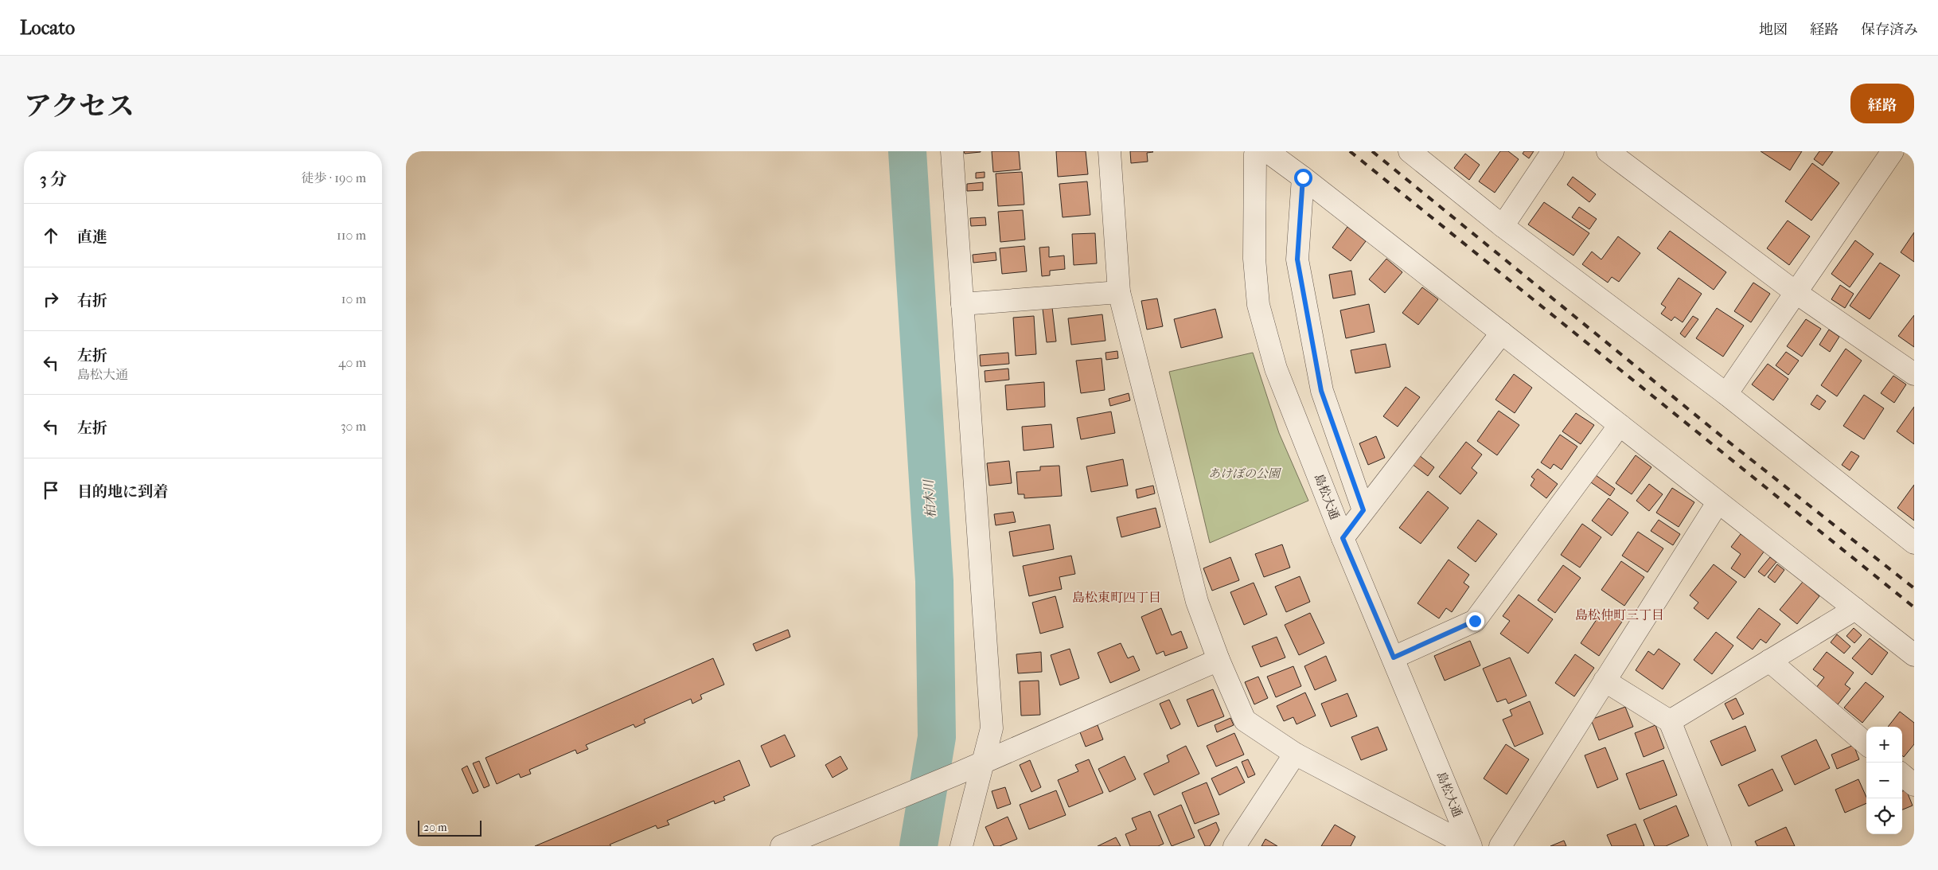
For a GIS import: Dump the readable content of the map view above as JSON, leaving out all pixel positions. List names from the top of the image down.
{
  "streets": {
    "street": ["島松大通"]
  },
  "districts": ["島松東町四丁目", "島松仲町三丁目"],
  "water": ["柏木川"],
  "parks": ["あけぼの公園"],
  "scale_bar": "20 m",
  "page": {
    "header": "Locato",
    "nav": ["地図", "経路", "保存済み"],
    "title": "アクセス",
    "buttons": "経路",
    "heading": ["3 分", "徒歩 · 190 m"],
    "list": [
      ["直進", "110 m"],
      ["右折", "10 m"],
      ["左折", "島松大通", "40 m"],
      ["左折", "30 m"],
      "目的地に到着"
    ],
    "map_buttons": ["+", "−"],
    "scale": "20 m"
  }
}
